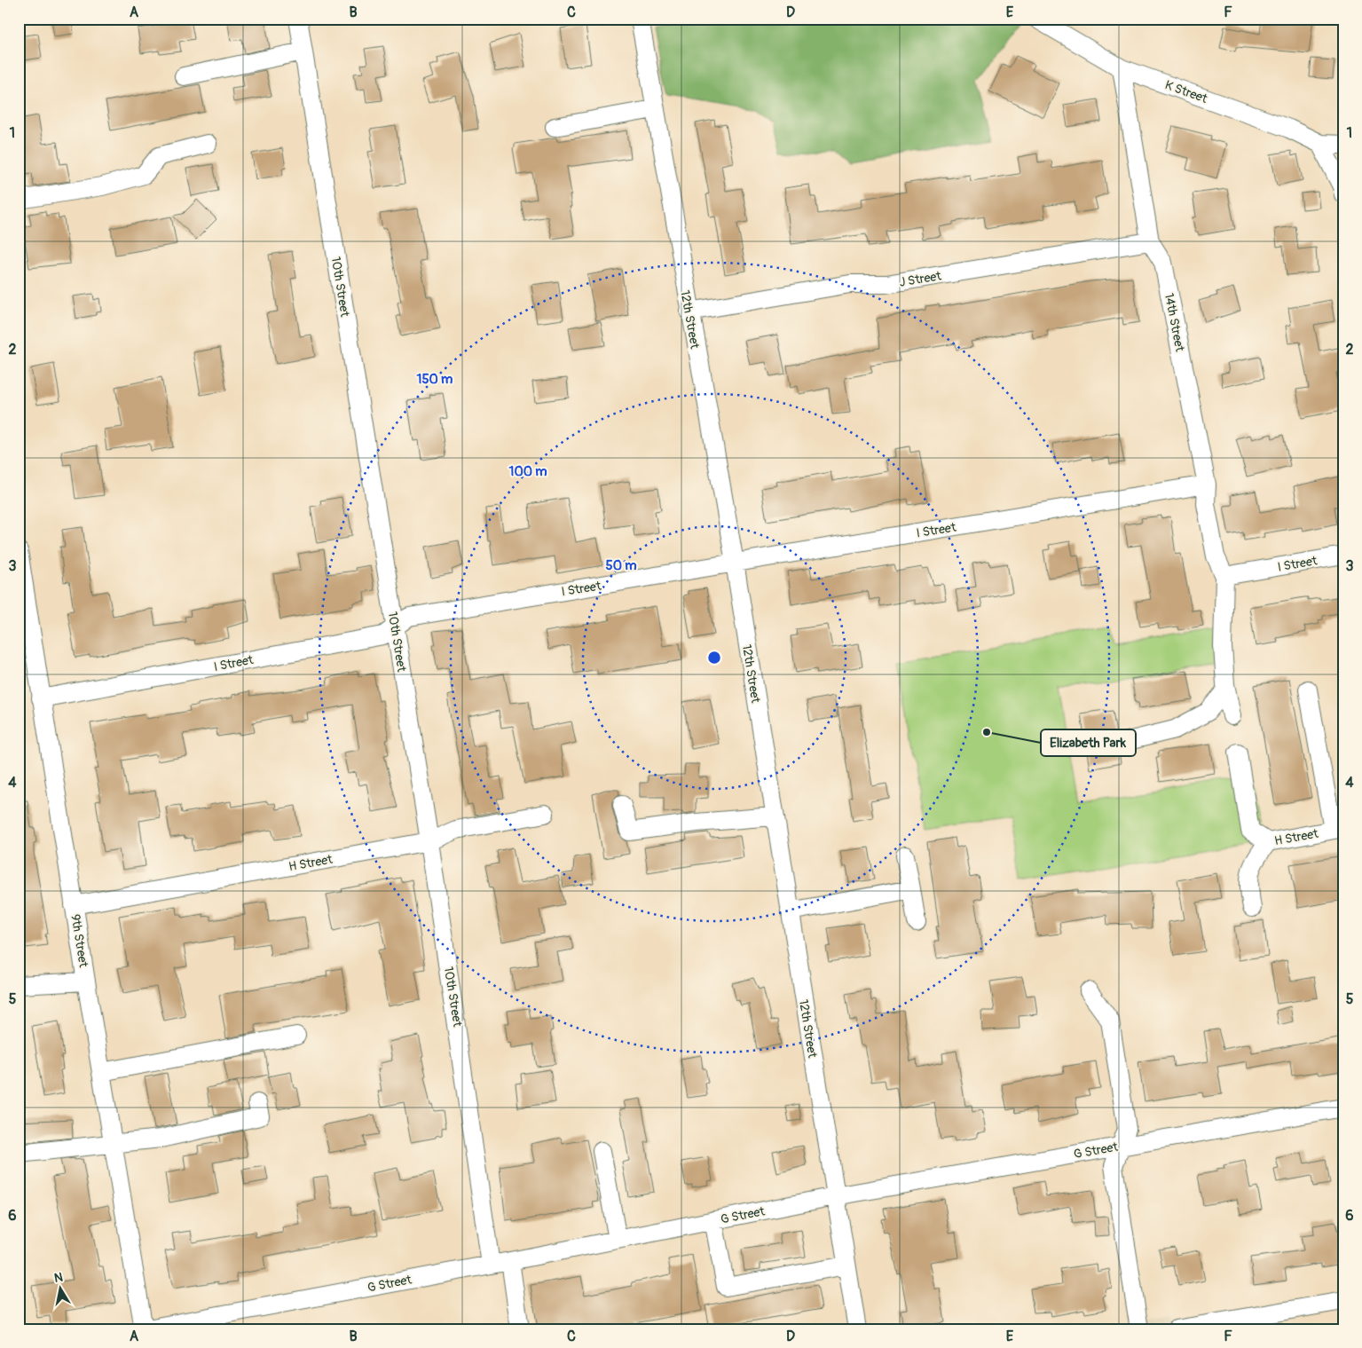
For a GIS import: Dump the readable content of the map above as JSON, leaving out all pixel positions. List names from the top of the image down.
{
  "streets": {
    "street": [
      "K Street",
      "J Street",
      "10th Street",
      "12th Street",
      "14th Street",
      "I Street",
      "H Street",
      "9th Street",
      "G Street"
    ]
  },
  "crossings": [
    ["K Street", "14th Street"],
    ["J Street", "12th Street"],
    ["J Street", "14th Street"],
    ["10th Street", "I Street"],
    ["10th Street", "H Street"],
    ["10th Street", "G Street"],
    ["12th Street", "I Street"],
    ["12th Street", "G Street"],
    ["14th Street", "I Street"],
    ["I Street", "9th Street"],
    ["H Street", "9th Street"],
    ["9th Street", "G Street"]
  ],
  "places": ["Elizabeth Park"],
  "north": "top",
  "grid": {
    "columns": [
      "A",
      "B",
      "C",
      "D",
      "E",
      "F"
    ],
    "rows": [
      "1",
      "2",
      "3",
      "4",
      "5",
      "6"
    ]
  },
  "rings": ["150 m", "100 m", "50 m"]
}
